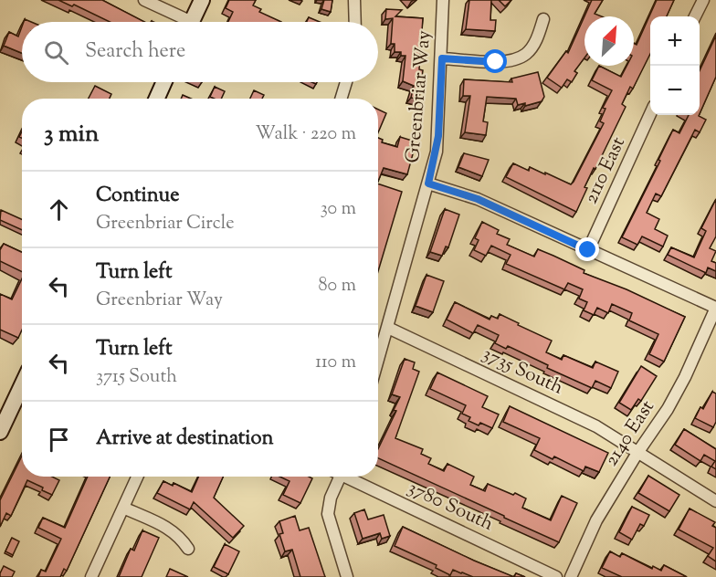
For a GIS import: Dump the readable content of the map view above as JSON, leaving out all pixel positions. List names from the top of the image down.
{
  "streets": {
    "street": [
      "Greenbriar Way",
      "2110 East",
      "3735 South",
      "2140 East",
      "3780 South"
    ]
  },
  "crossings": [
    ["Greenbriar Way", "3735 South"],
    ["3735 South", "2140 East"]
  ],
  "north": "top right",
  "page": {
    "map_buttons": ["+", "−"],
    "search": "Search here",
    "heading": ["3 min", "Walk · 220 m"],
    "list": [
      ["Continue", "Greenbriar Circle", "30 m"],
      ["Turn left", "Greenbriar Way", "80 m"],
      ["Turn left", "3715 South", "110 m"],
      "Arrive at destination"
    ]
  }
}
